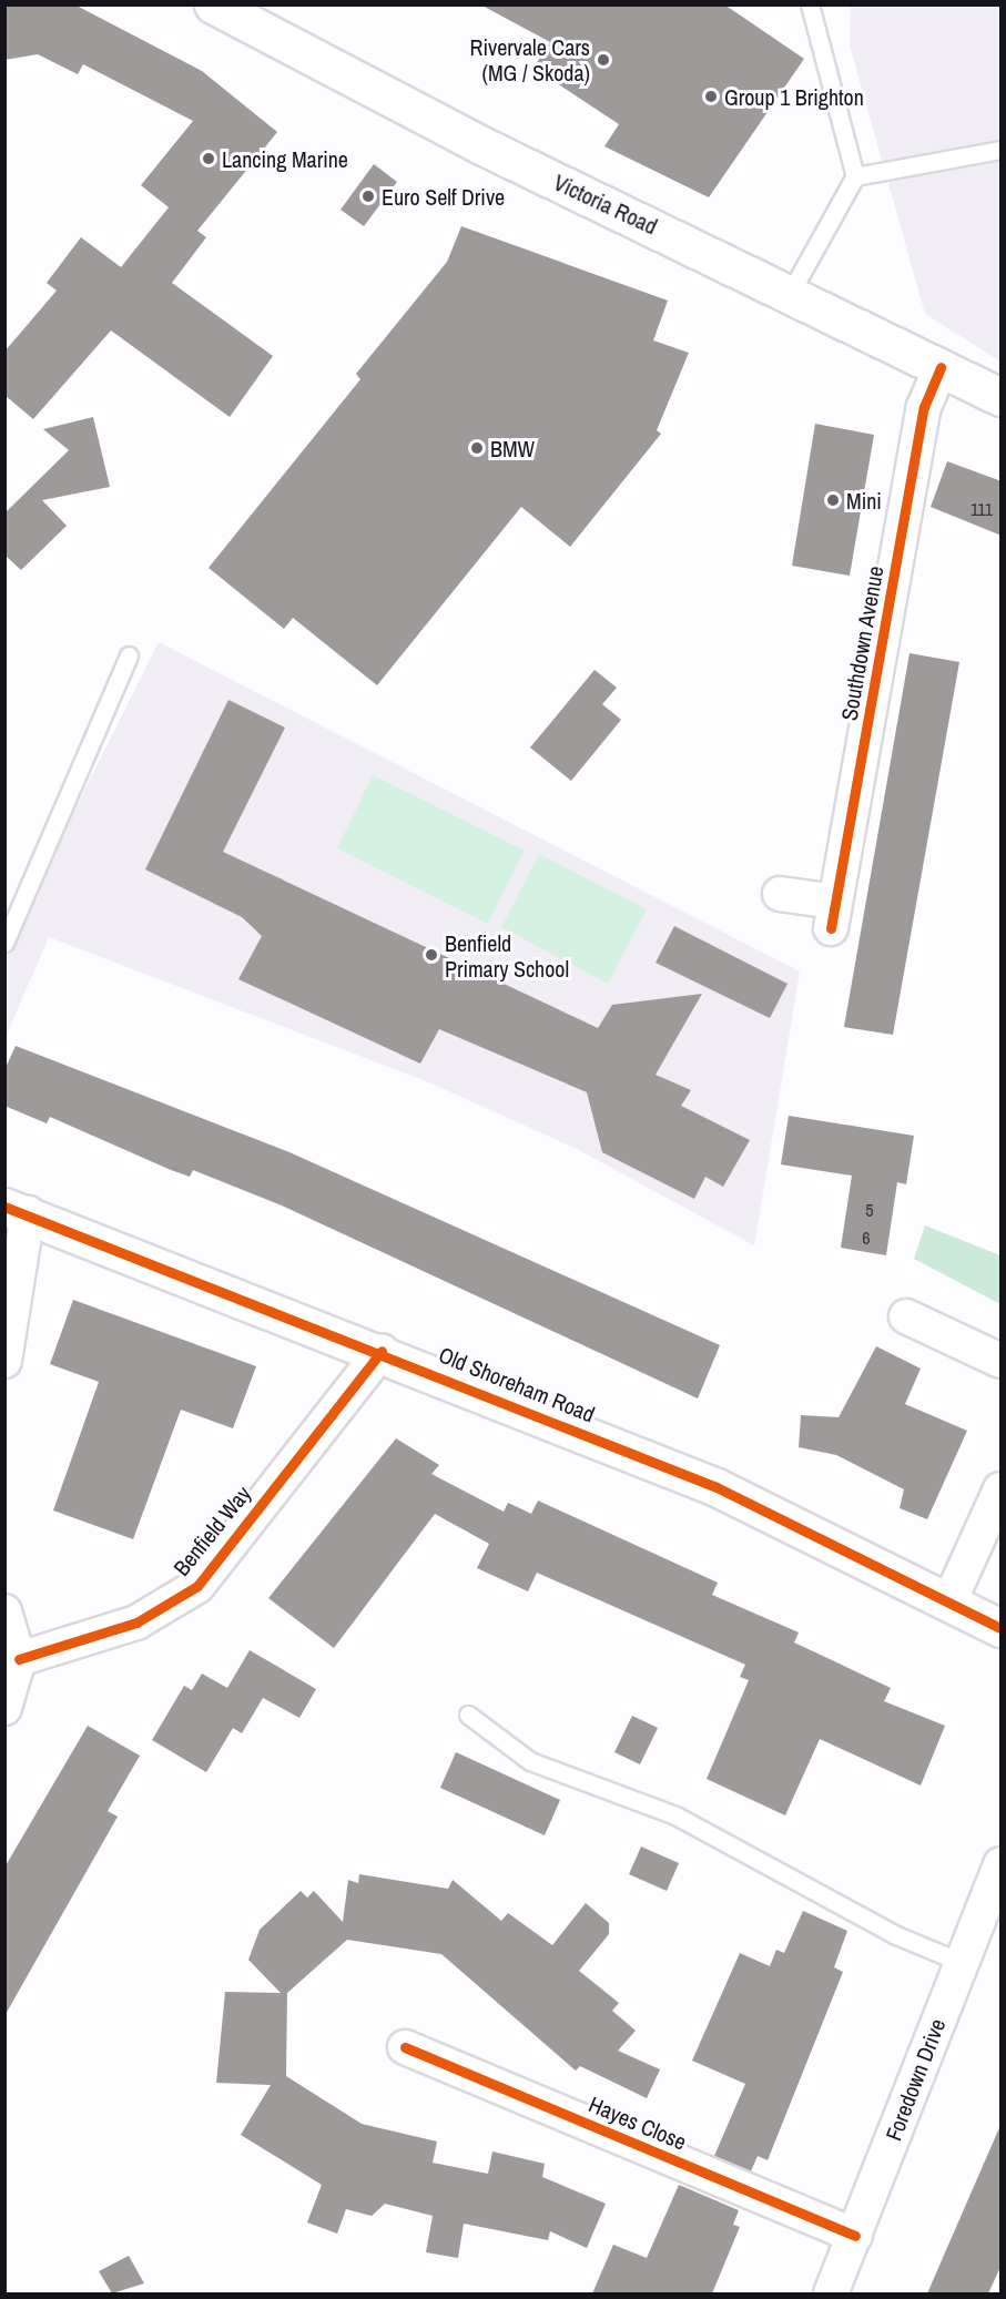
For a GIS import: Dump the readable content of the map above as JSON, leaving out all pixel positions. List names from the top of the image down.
{
  "streets": {
    "main road": ["Victoria Road", "Old Shoreham Road"],
    "street": [
      "Southdown Avenue",
      "Benfield Way",
      "Foredown Drive",
      "Hayes Close"
    ]
  },
  "crossings": [
    ["Victoria Road", "Southdown Avenue"],
    ["Old Shoreham Road", "Benfield Way"],
    ["Foredown Drive", "Hayes Close"]
  ],
  "places": [
    "Rivervale Cars (MG / Skoda)",
    "Group 1 Brighton",
    "Lancing Marine",
    "Euro Self Drive",
    "BMW",
    "Mini",
    "Benfield Primary School"
  ],
  "house_numbers": ["111", "5", "6"]
}
